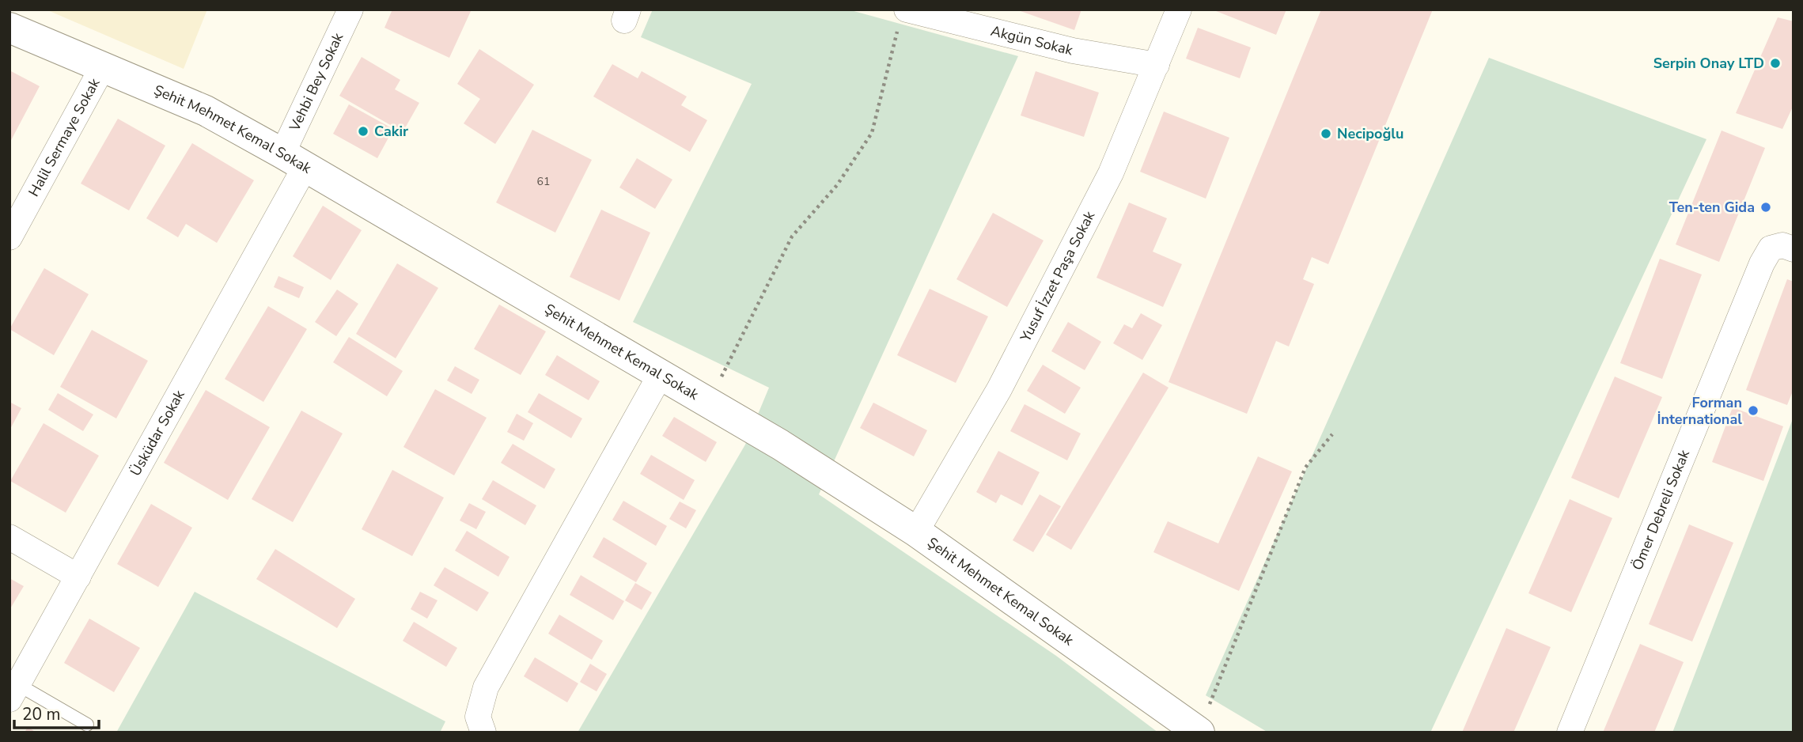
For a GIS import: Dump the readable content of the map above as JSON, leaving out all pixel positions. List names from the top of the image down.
{
  "streets": {
    "street": [
      "Akgün Sokak",
      "Vehbi Bey Sokak",
      "Şehit Mehmet Kemal Sokak",
      "Halil Sermaye Sokak",
      "Yusuf İzzet Paşa Sokak",
      "Üsküdar Sokak",
      "Ömer Debreli Sokak"
    ]
  },
  "crossings": [
    ["Akgün Sokak", "Yusuf İzzet Paşa Sokak"],
    ["Vehbi Bey Sokak", "Şehit Mehmet Kemal Sokak"],
    ["Vehbi Bey Sokak", "Üsküdar Sokak"],
    ["Şehit Mehmet Kemal Sokak", "Halil Sermaye Sokak"],
    ["Şehit Mehmet Kemal Sokak", "Yusuf İzzet Paşa Sokak"],
    ["Şehit Mehmet Kemal Sokak", "Üsküdar Sokak"]
  ],
  "places": [
    "Serpin Onay LTD",
    "Cakir",
    "Necipoğlu",
    "Ten-ten Gida",
    "Forman İnternational"
  ],
  "house_numbers": ["61"],
  "scale_bar": "20 m"
}
